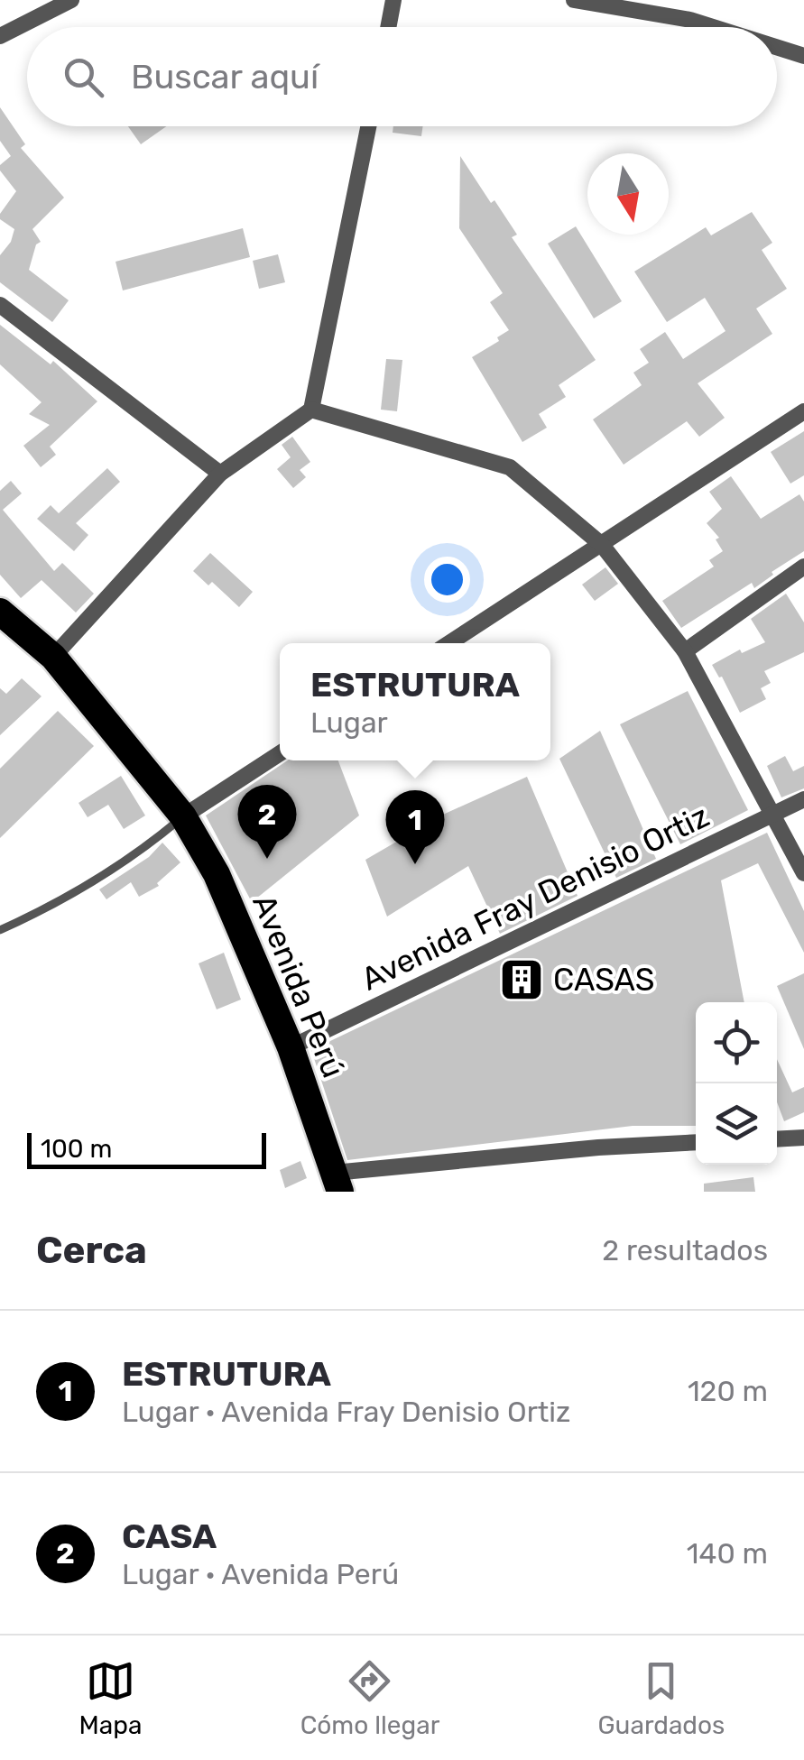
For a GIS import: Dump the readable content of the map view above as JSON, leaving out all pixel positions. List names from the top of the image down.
{
  "streets": {
    "highway": ["Avenida Perú"],
    "street": ["Avenida Fray Denisio Ortiz"]
  },
  "crossings": [
    ["Avenida Fray Denisio Ortiz", "Avenida Perú"]
  ],
  "places": {
    "building": ["CASAS"]
  },
  "scale_bar": "100 m",
  "north": "bottom",
  "page": {
    "search": "Buscar aquí",
    "popup": ["ESTRUTURA", "Lugar"],
    "pins": ["2", "1"],
    "scale": "100 m",
    "heading": ["Cerca", "2 resultados"],
    "list": [
      {
        "mark": "1",
        "name": "ESTRUTURA",
        "note": "Lugar · Avenida Fray Denisio Ortiz",
        "value": "120 m"
      },
      {
        "mark": "2",
        "name": "CASA",
        "note": "Lugar · Avenida Perú",
        "value": "140 m"
      }
    ],
    "nav": ["Mapa", "Cómo llegar", "Guardados"]
  }
}
